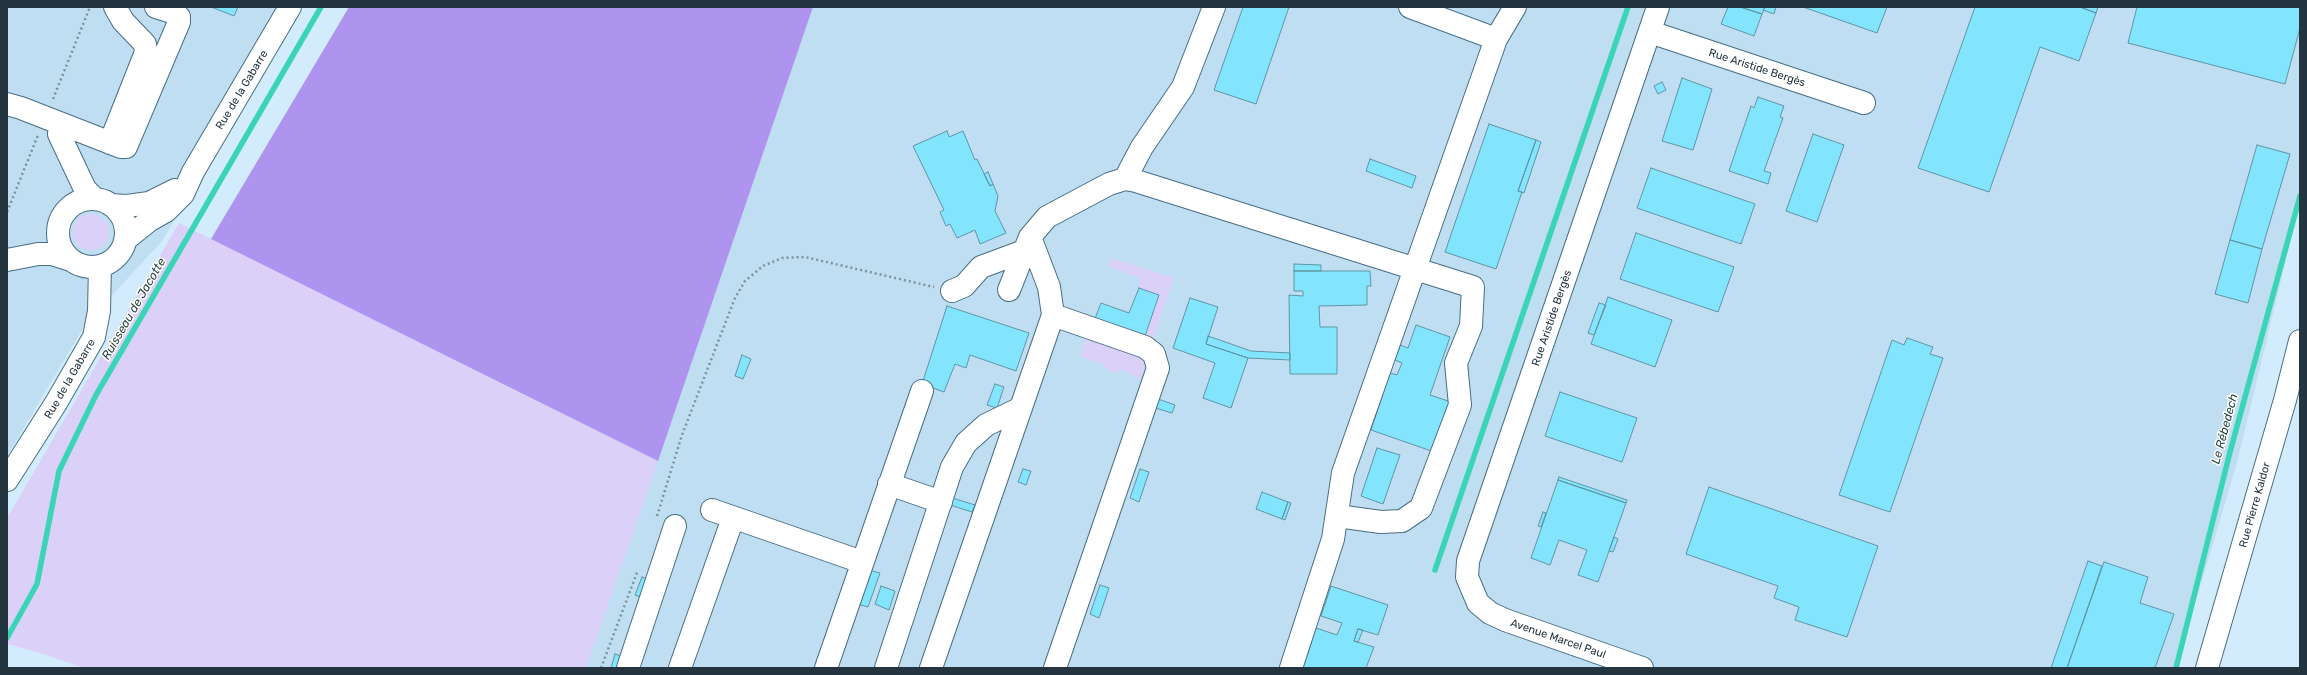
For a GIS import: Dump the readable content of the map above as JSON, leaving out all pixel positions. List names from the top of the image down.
{
  "streets": {
    "street": [
      "Rue Aristide Bergès",
      "Rue de la Gabarre",
      "Rue Pierre Kaldor",
      "Avenue Marcel Paul"
    ]
  },
  "crossings": [
    ["Rue Aristide Bergès", "Avenue Marcel Paul"]
  ],
  "water": ["Ruisseau de Jacotte", "Le Rébedech"]
}
